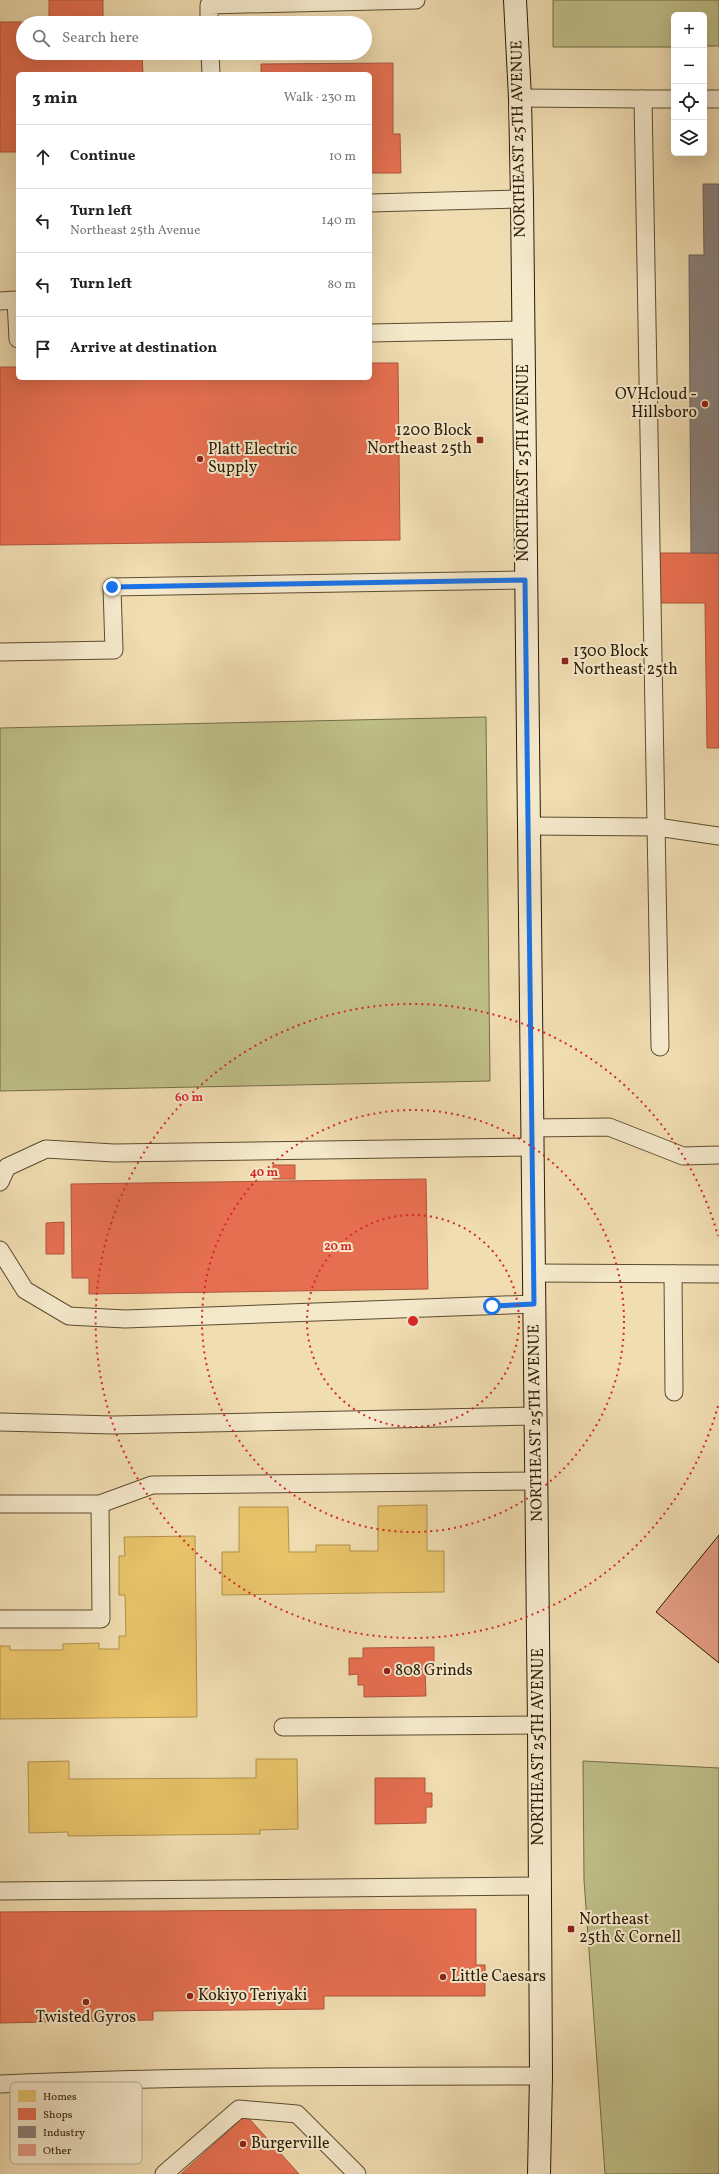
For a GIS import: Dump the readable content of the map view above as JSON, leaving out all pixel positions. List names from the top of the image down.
{
  "streets": {
    "main road": ["NORTHEAST 25TH AVENUE"]
  },
  "places": {
    "other": [
      "OVHcloud - Hillsboro",
      "Platt Electric Supply",
      "808 Grinds",
      "Little Caesars",
      "Kokiyo Teriyaki",
      "Twisted Gyros",
      "Burgerville"
    ],
    "transit": ["1200 Block Northeast 25th", "1300 Block Northeast 25th", "Northeast 25th & Cornell"]
  },
  "legend": [
    "Homes",
    "Shops",
    "Industry",
    "Other"
  ],
  "page": {
    "map_buttons": ["+", "−"],
    "search": "Search here",
    "heading": ["3 min", "Walk · 230 m"],
    "list": [
      ["Continue", "10 m"],
      ["Turn left", "Northeast 25th Avenue", "140 m"],
      ["Turn left", "80 m"],
      "Arrive at destination"
    ]
  },
  "rings": ["60 m", "40 m", "20 m"]
}
